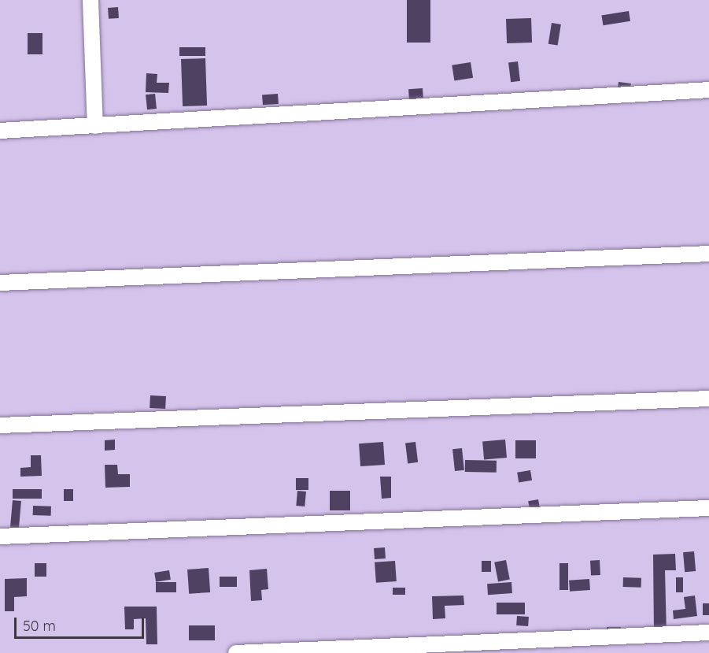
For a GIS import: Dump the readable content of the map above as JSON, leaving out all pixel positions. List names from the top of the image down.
{
  "scale_bar": "50 m"
}
